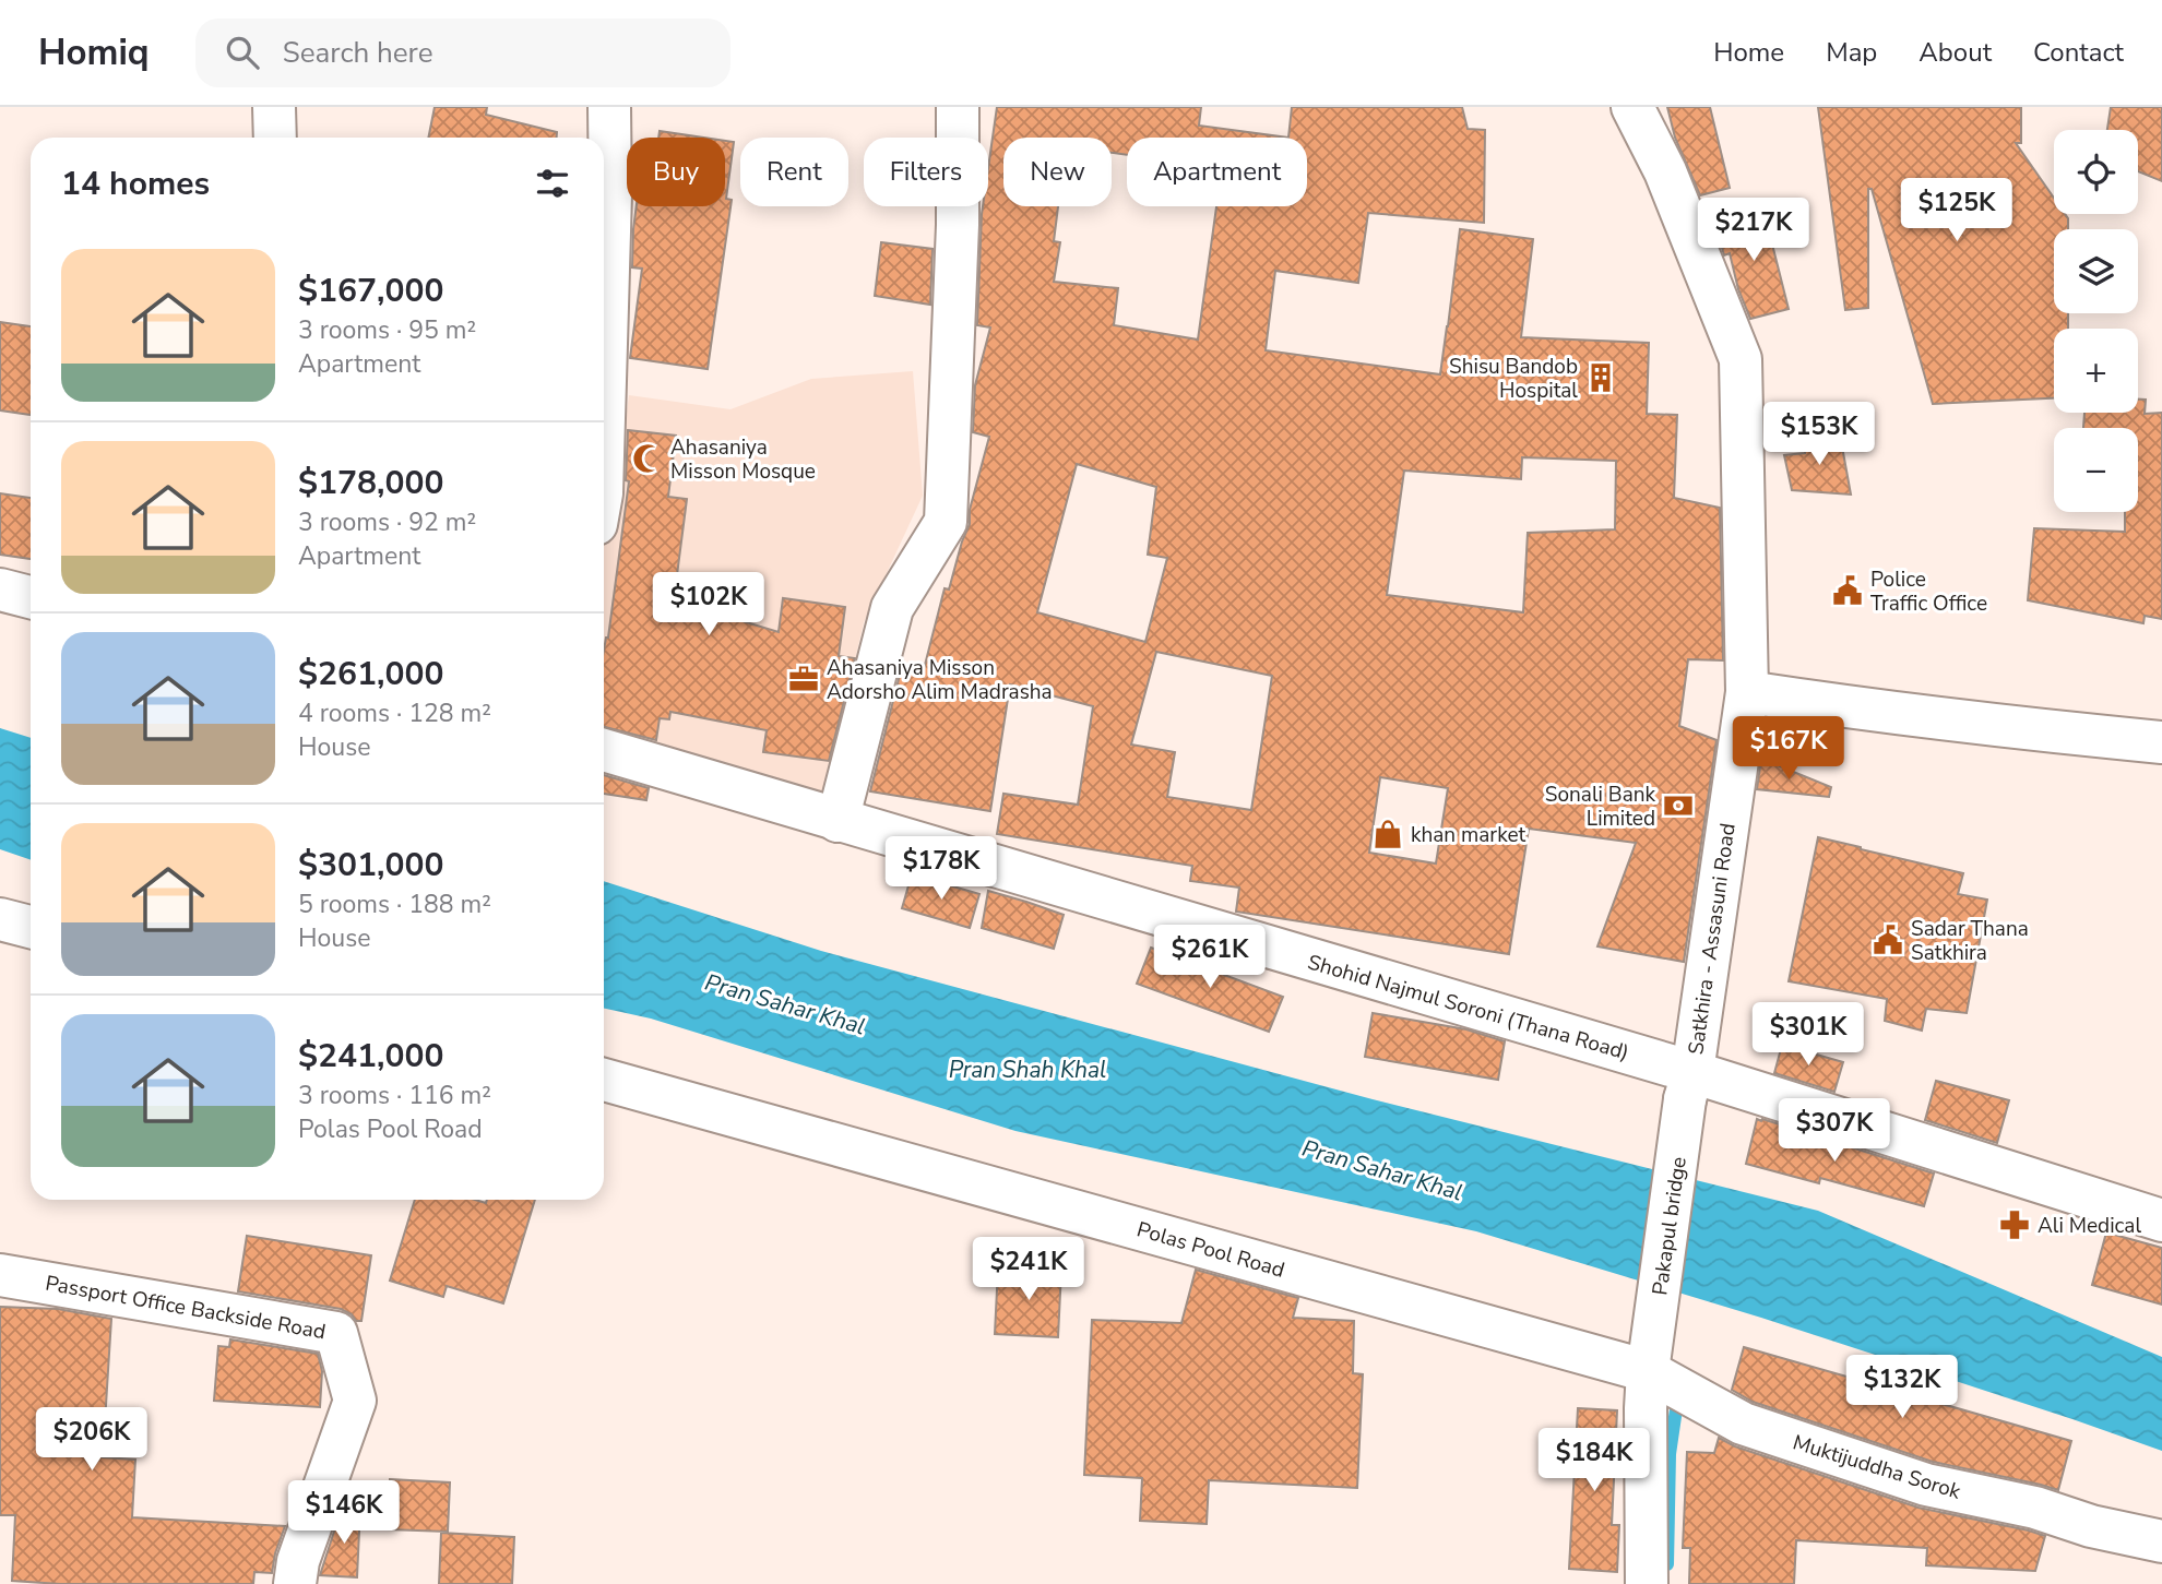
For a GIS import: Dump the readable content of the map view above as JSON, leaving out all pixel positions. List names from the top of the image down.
{
  "streets": {
    "street": [
      "Satkhira - Assasuni Road",
      "Shohid Najmul Soroni (Thana Road)",
      "Pakapul bridge",
      "Polas Pool Road",
      "Passport Office Backside Road",
      "Muktijuddha Sorok"
    ]
  },
  "crossings": [
    ["Satkhira - Assasuni Road", "Shohid Najmul Soroni (Thana Road)"],
    ["Satkhira - Assasuni Road", "Pakapul bridge"],
    ["Shohid Najmul Soroni (Thana Road)", "Pakapul bridge"],
    ["Pakapul bridge", "Polas Pool Road"],
    ["Pakapul bridge", "Muktijuddha Sorok"],
    ["Polas Pool Road", "Muktijuddha Sorok"]
  ],
  "water": ["Pran Sahar Khal", "Pran Shah Khal"],
  "places": {
    "building": ["Shisu Bandob Hospital"],
    "mosque": ["Ahasaniya Misson Mosque"],
    "public building": ["Police Traffic Office", "Sadar Thana Satkhira"],
    "office": ["Ahasaniya Misson Adorsho Alim Madrasha"],
    "bank": ["Sonali Bank Limited"],
    "shop": ["khan market"],
    "pharmacy": ["Ali Medical"]
  },
  "page": {
    "header": "Homiq",
    "search": "Search here",
    "nav": [
      "Home",
      "Map",
      "About",
      "Contact"
    ],
    "map_buttons": ["+", "−"],
    "chip": [
      "Buy",
      "Rent",
      "Filters",
      "New",
      "Apartment"
    ],
    "heading": "14 homes",
    "price": [
      "$125K",
      "$217K",
      "$153K",
      "$102K",
      "$167K",
      "$178K",
      "$261K",
      "$301K",
      "$307K",
      "$241K",
      "$132K",
      "$206K",
      "$184K",
      "$146K"
    ],
    "list": [
      {
        "name": "$167,000",
        "note": "3 rooms · 95 m² · Apartment"
      },
      {
        "name": "$178,000",
        "note": "3 rooms · 92 m² · Apartment"
      },
      {
        "name": "$261,000",
        "note": "4 rooms · 128 m² · House"
      },
      {
        "name": "$301,000",
        "note": "5 rooms · 188 m² · House"
      },
      {
        "name": "$241,000",
        "note": "3 rooms · 116 m² · Polas Pool Road"
      }
    ]
  }
}
